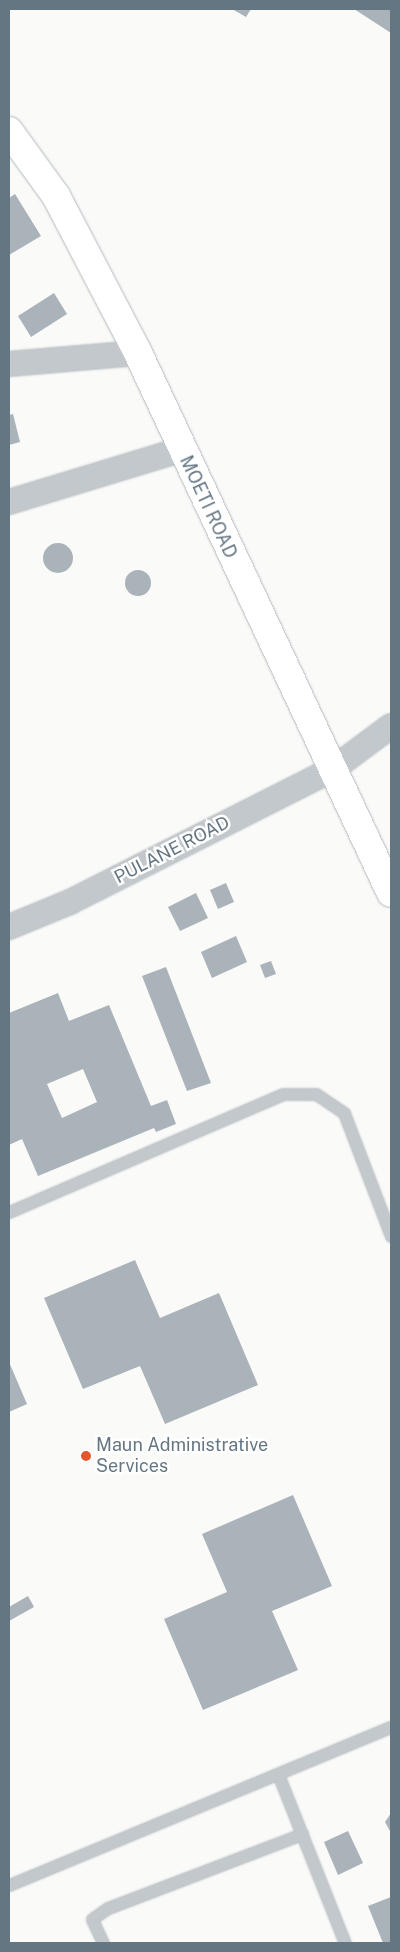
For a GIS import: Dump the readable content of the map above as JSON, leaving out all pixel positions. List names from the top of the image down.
{
  "streets": {
    "street": ["MOETI ROAD", "PULANE ROAD"]
  },
  "crossings": [
    ["MOETI ROAD", "PULANE ROAD"]
  ],
  "places": ["Maun Administrative Services"]
}
